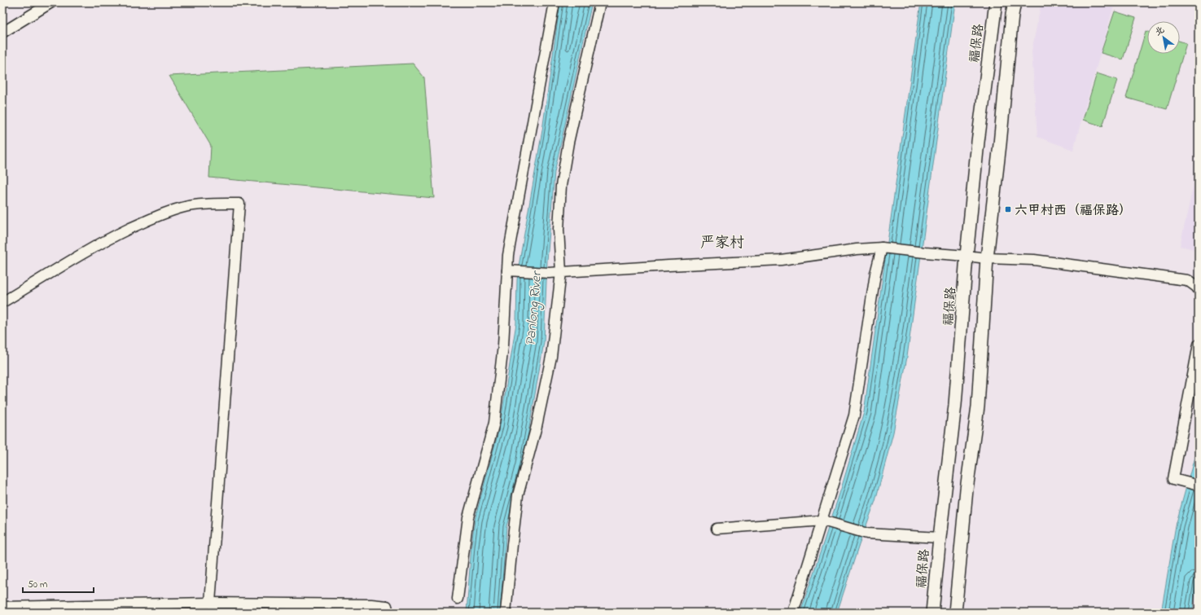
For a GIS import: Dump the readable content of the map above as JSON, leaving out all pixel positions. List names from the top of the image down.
{
  "streets": {
    "main road": ["福保路"]
  },
  "districts": ["严家村"],
  "water": ["Panlong River"],
  "places": {
    "transit": ["六甲村西（福保路）"]
  },
  "scale_bar": "50 m",
  "north": "top left"
}
